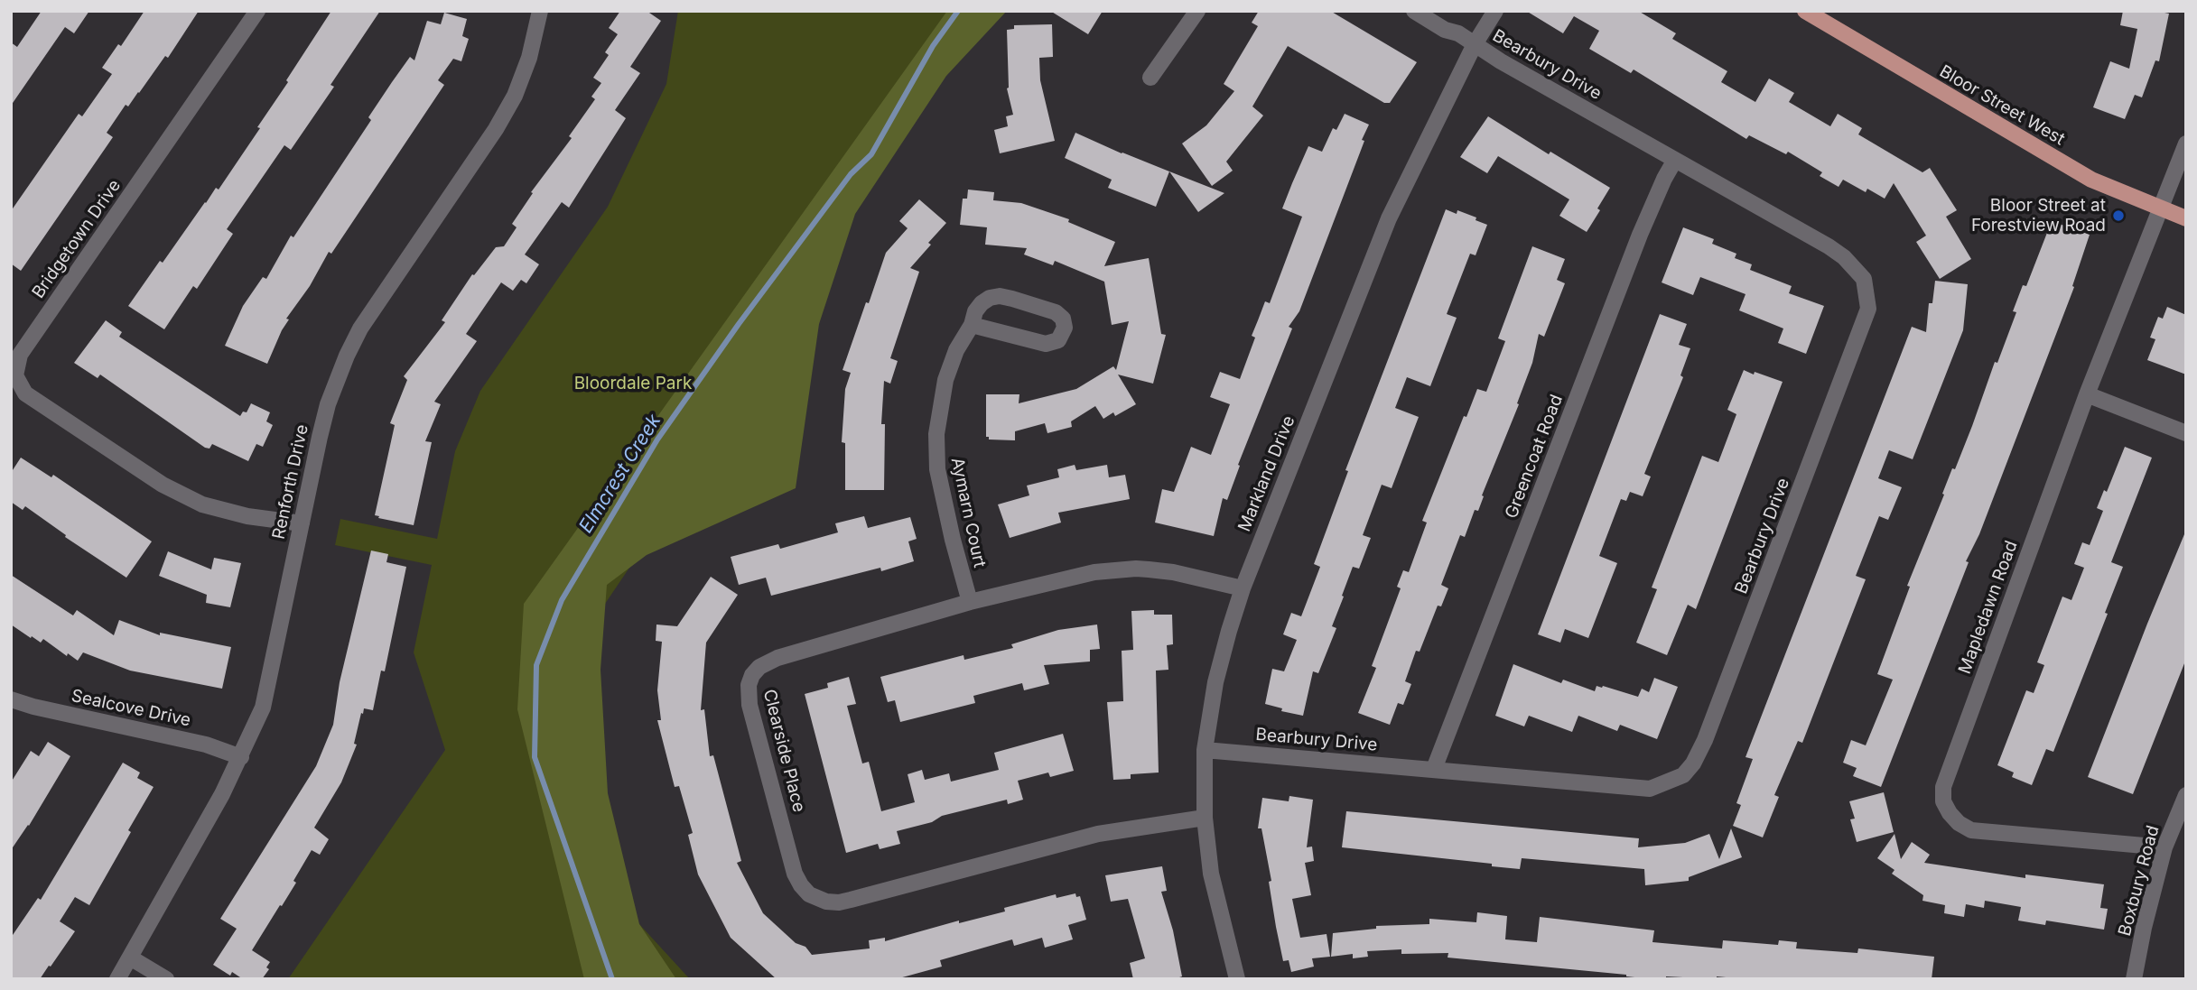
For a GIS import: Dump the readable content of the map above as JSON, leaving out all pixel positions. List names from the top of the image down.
{
  "streets": {
    "main road": ["Bloor Street West"],
    "street": [
      "Bearbury Drive",
      "Bridgetown Drive",
      "Greencoat Road",
      "Markland Drive",
      "Renforth Drive",
      "Aymarn Court",
      "Mapledawn Road",
      "Sealcove Drive",
      "Clearside Place",
      "Boxbury Road"
    ]
  },
  "crossings": [
    ["Bearbury Drive", "Greencoat Road"],
    ["Bearbury Drive", "Markland Drive"],
    ["Bloor Street West", "Mapledawn Road"],
    ["Bridgetown Drive", "Renforth Drive"],
    ["Markland Drive", "Clearside Place"],
    ["Renforth Drive", "Sealcove Drive"],
    ["Aymarn Court", "Clearside Place"],
    ["Mapledawn Road", "Boxbury Road"]
  ],
  "water": ["Elmcrest Creek"],
  "parks": ["Bloordale Park"],
  "places": ["Bloor Street at Forestview Road"]
}
